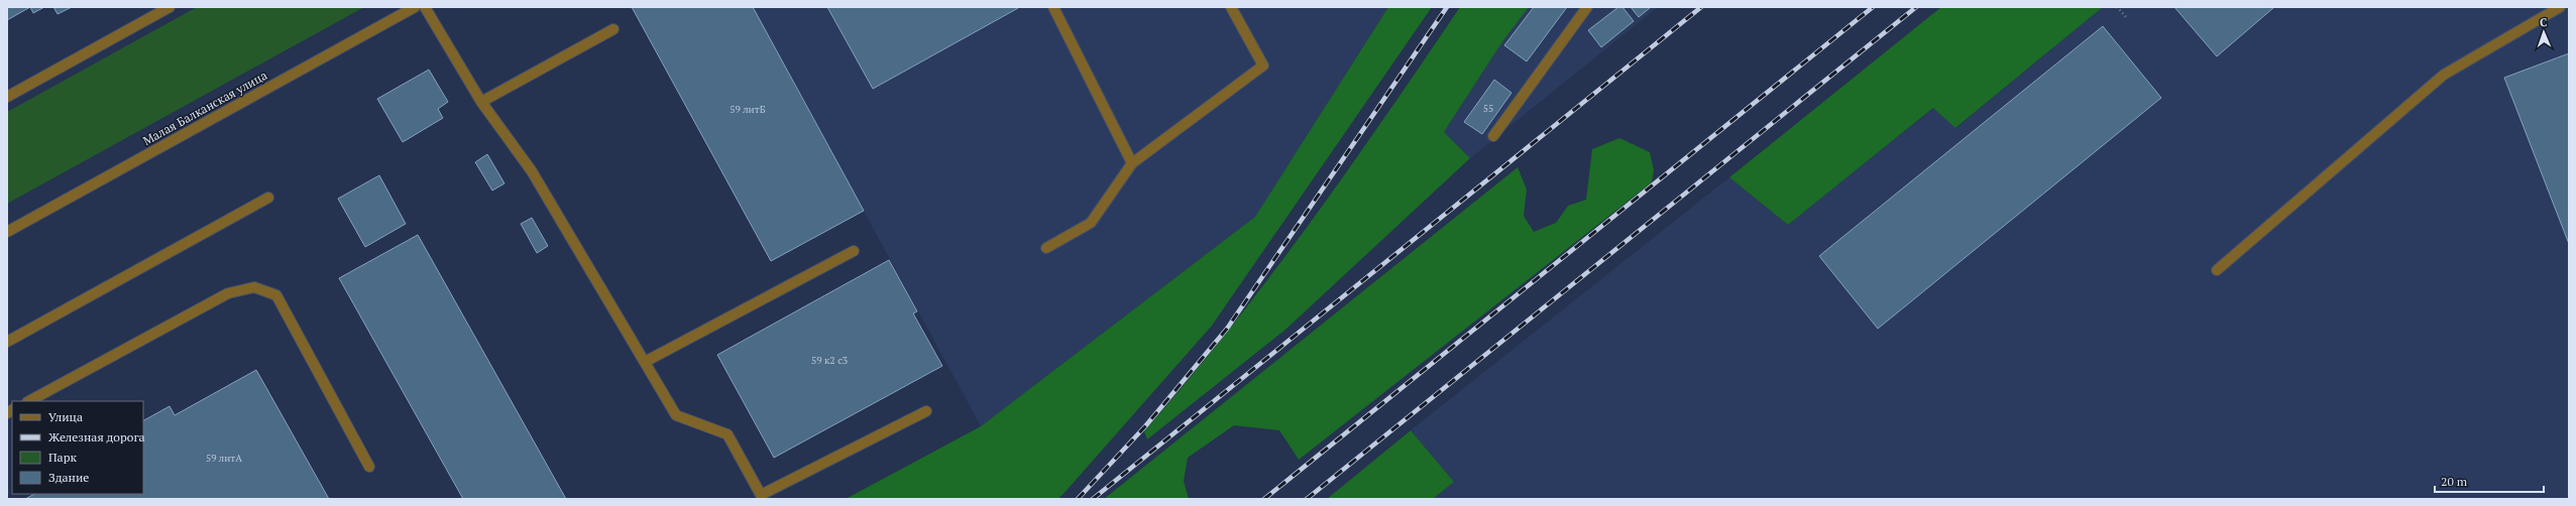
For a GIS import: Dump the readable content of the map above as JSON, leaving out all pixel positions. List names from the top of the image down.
{
  "streets": {
    "street": ["Малая Балканская улица"]
  },
  "house_numbers": [
    "55",
    "59 литБ",
    "59 к2 с3",
    "59 литА"
  ],
  "legend": [
    "Улица",
    "Железная дорога",
    "Парк",
    "Здание"
  ],
  "scale_bar": "20 m",
  "north": "top"
}
